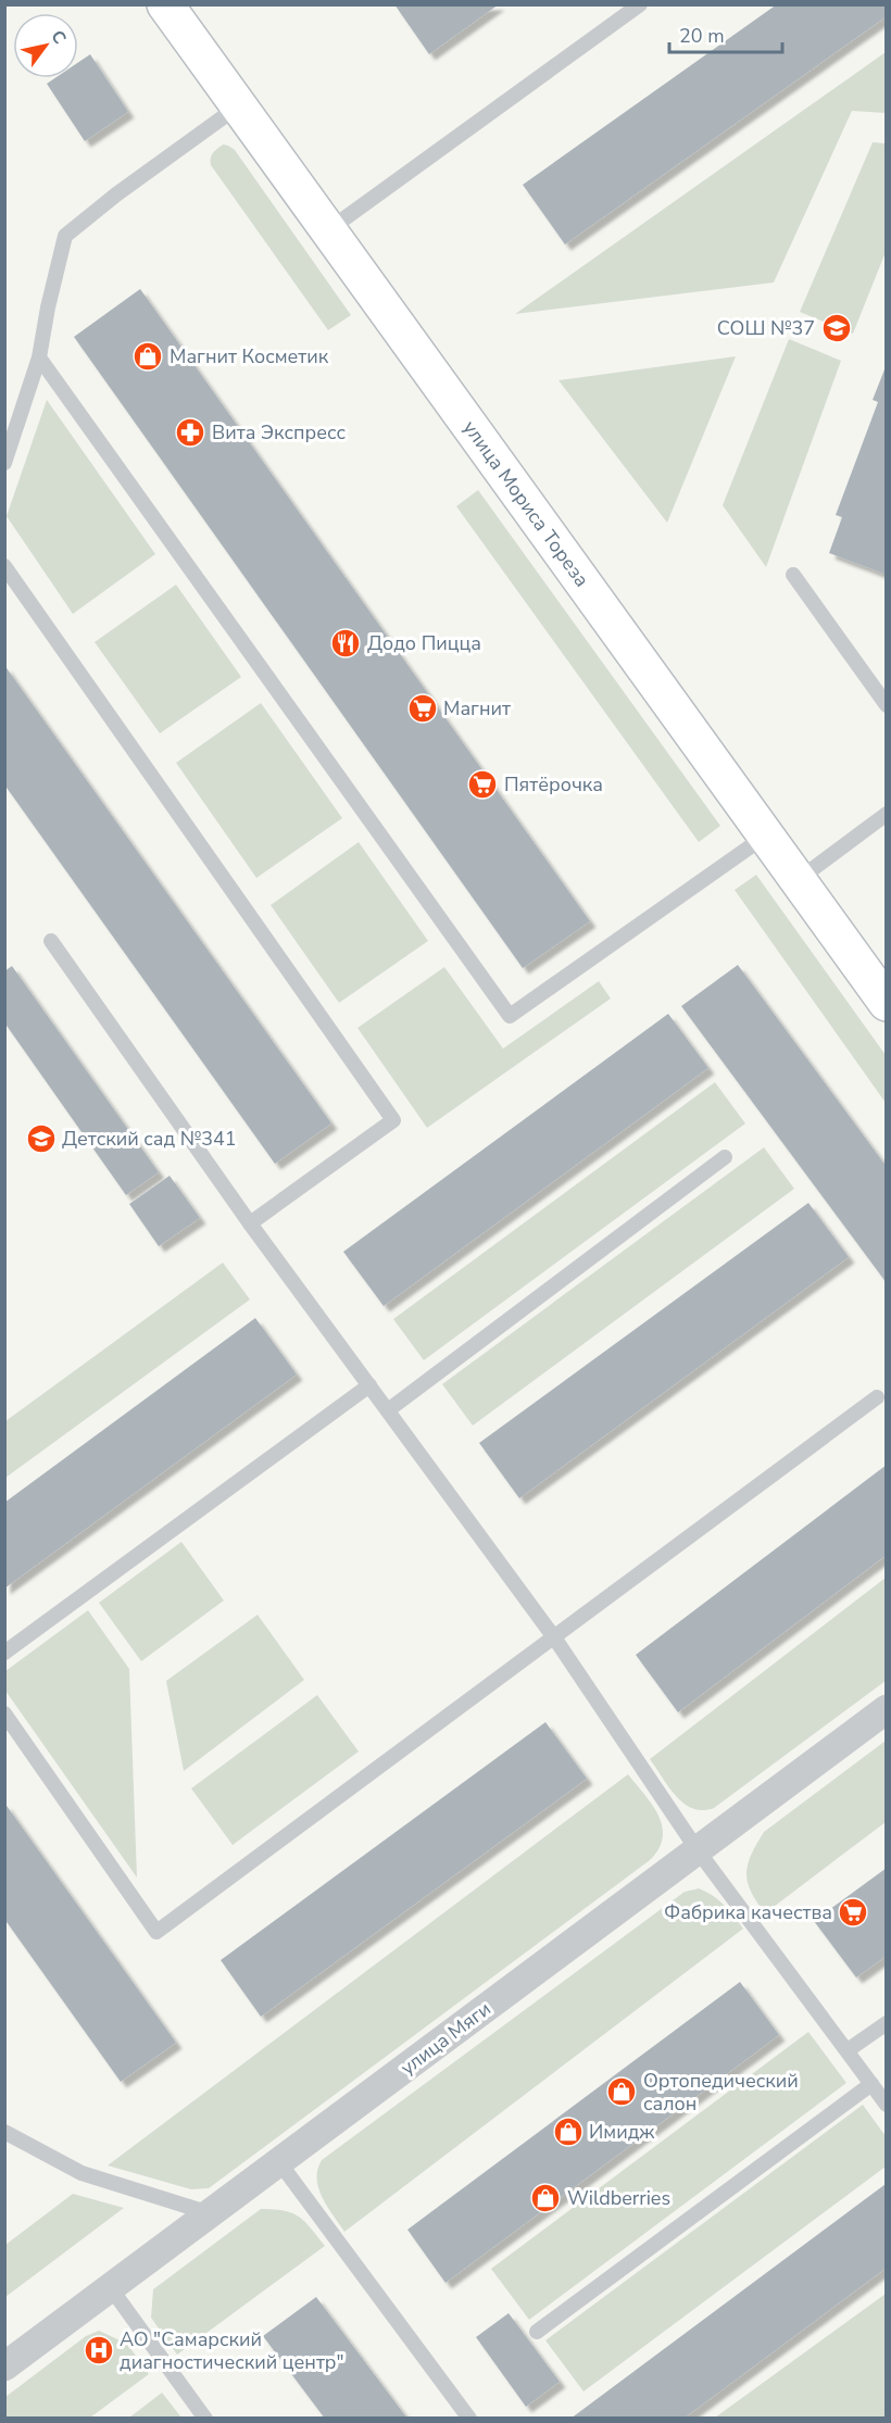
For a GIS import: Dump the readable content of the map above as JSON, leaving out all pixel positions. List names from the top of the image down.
{
  "streets": {
    "main road": ["улица Мориса Тореза"],
    "street": ["улица Мяги"]
  },
  "places": {
    "school or university": ["СОШ №37", "Детский сад №341"],
    "shop": [
      "Магнит Косметик",
      "Ортопедический салон",
      "Имидж",
      "Wildberries"
    ],
    "pharmacy": ["Вита Экспресс"],
    "restaurant": ["Додо Пицца"],
    "supermarket": ["Магнит", "Пятёрочка", "Фабрика качества"],
    "hospital": ["АО \"Самарский диагностический центр\""]
  },
  "scale_bar": "20 m",
  "north": "top right"
}
